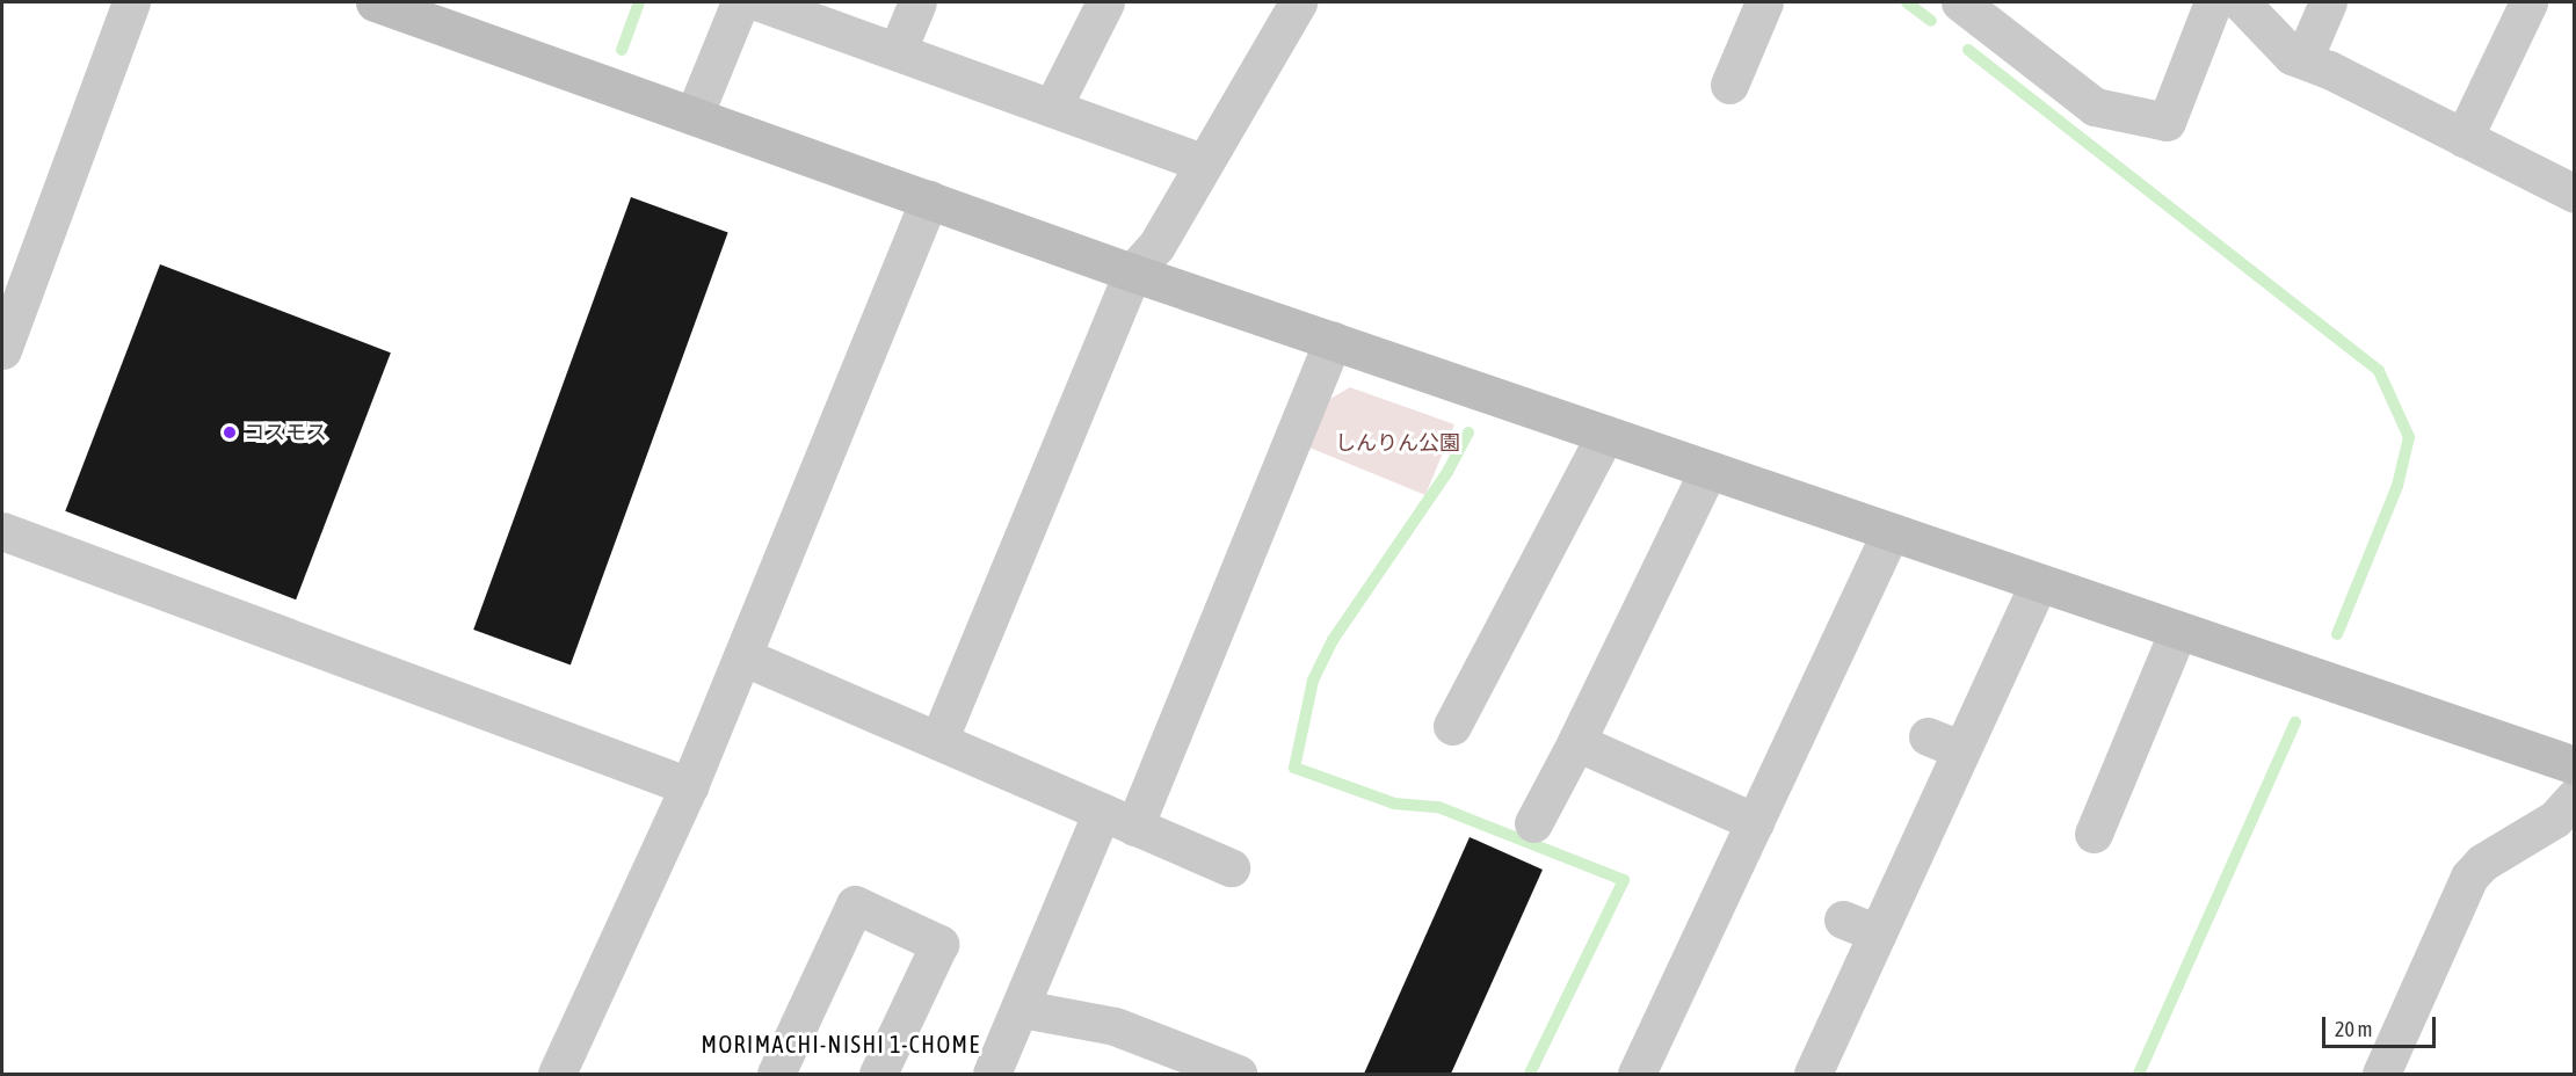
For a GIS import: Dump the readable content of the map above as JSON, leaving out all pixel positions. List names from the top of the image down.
{
  "districts": ["MORIMACHI-NISHI 1-CHOME"],
  "parks": ["しんりん公園"],
  "places": ["コスモス"],
  "scale_bar": "20 m"
}
